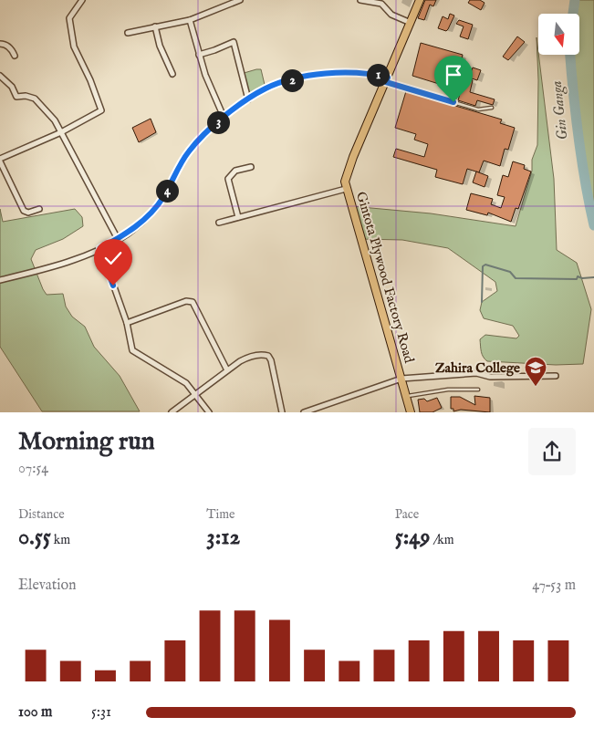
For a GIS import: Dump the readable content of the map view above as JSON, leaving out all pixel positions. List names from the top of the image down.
{
  "streets": {
    "main road": ["Gintota Plywood Factory Road"]
  },
  "water": ["Gin Ganga"],
  "places": {
    "school or university": ["Zahira College"]
  },
  "north": "bottom",
  "page": {
    "pins": [
      "1",
      "2",
      "3",
      "4"
    ],
    "heading": ["Morning run", "07:54"],
    "stats": [
      ["Distance", "0.55 km"],
      ["Time", "3:12"],
      ["Pace", "5:49 /km"]
    ],
    "chart": ["Elevation", "47–53 m"],
    "list": [
      {
        "name": "100 m",
        "note": "5:31"
      }
    ]
  }
}
